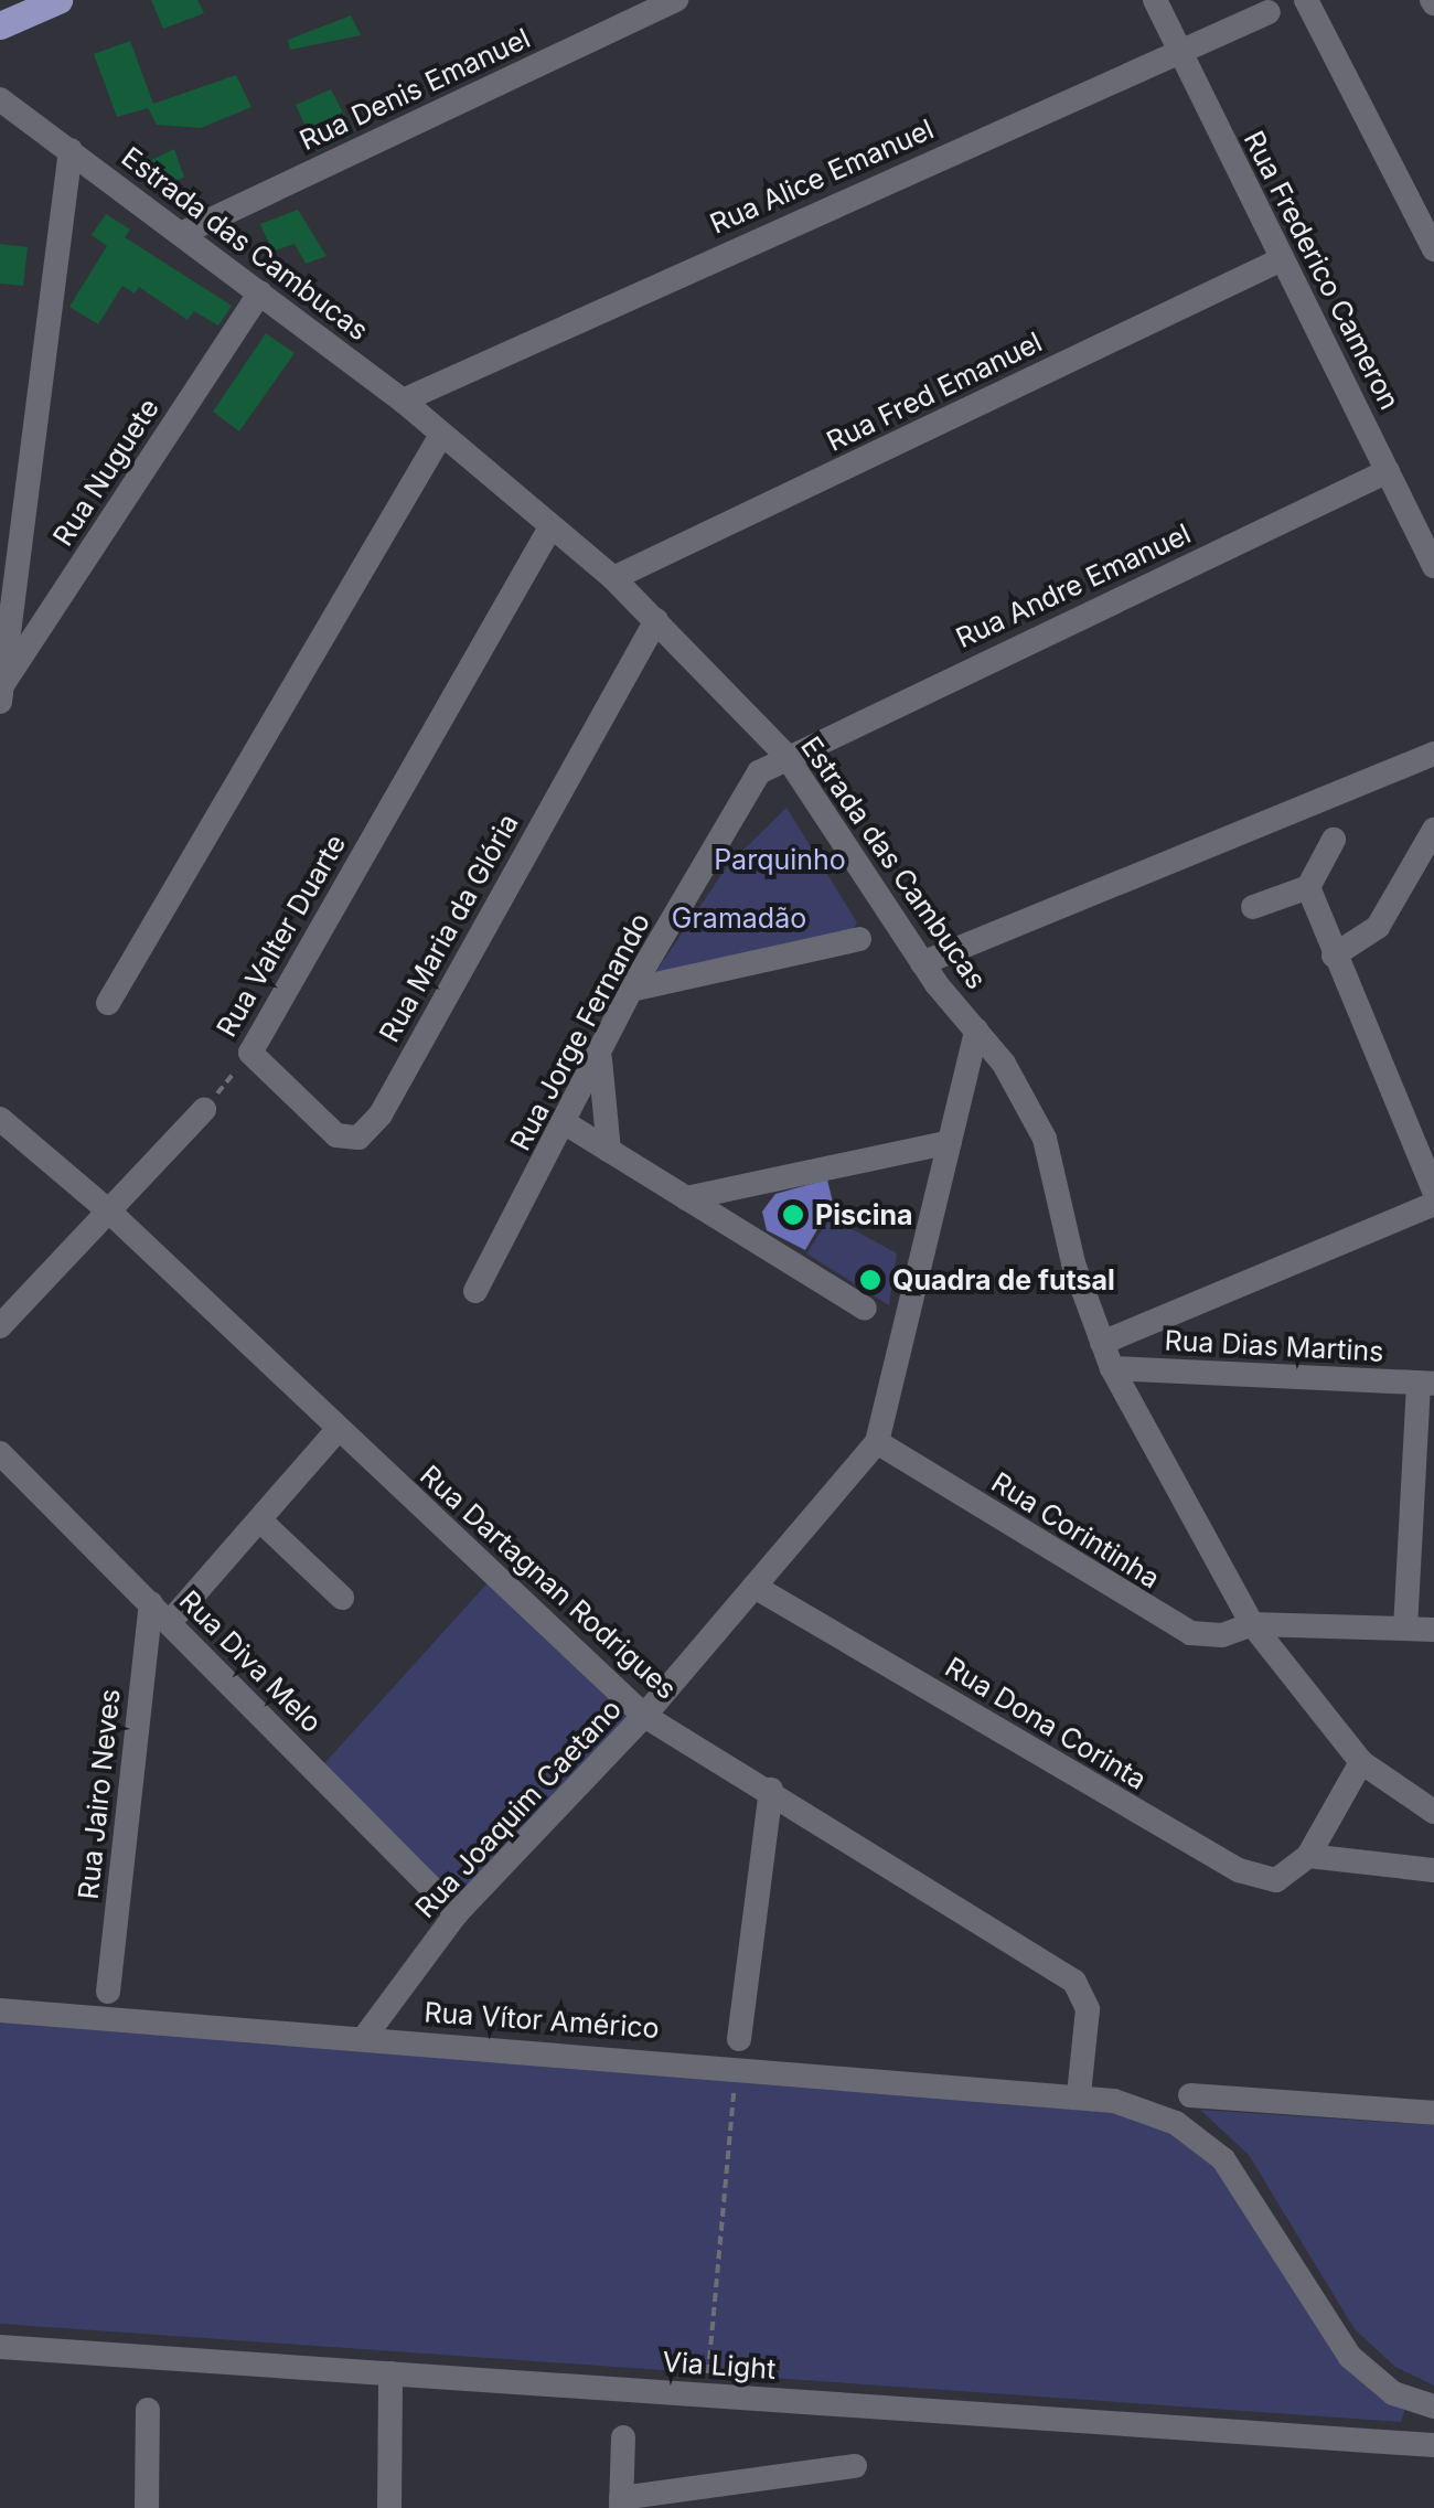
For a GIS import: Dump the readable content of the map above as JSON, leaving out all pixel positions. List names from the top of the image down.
{
  "streets": {
    "street": [
      "Rua Denis Emanuel",
      "Rua Alice Emanuel",
      "Estrada das Cambucas",
      "Rua Frederico Cameron",
      "Rua Fred Emanuel",
      "Rua Nuguete",
      "Rua Andre Emanuel",
      "Rua Maria da Glória",
      "Rua Valter Duarte",
      "Rua Jorge Fernando",
      "Rua Dias Martins",
      "Rua Corintinha",
      "Rua Dartagnan Rodrigues",
      "Rua Diva Melo",
      "Rua Dona Corinta",
      "Rua Jairo Neves",
      "Rua Joaquim Caetano",
      "Rua Vítor Américo",
      "Via Light"
    ]
  },
  "crossings": [
    ["Rua Denis Emanuel", "Estrada das Cambucas"],
    ["Rua Alice Emanuel", "Estrada das Cambucas"],
    ["Rua Alice Emanuel", "Rua Frederico Cameron"],
    ["Estrada das Cambucas", "Rua Fred Emanuel"],
    ["Estrada das Cambucas", "Rua Nuguete"],
    ["Estrada das Cambucas", "Rua Andre Emanuel"],
    ["Estrada das Cambucas", "Rua Maria da Glória"],
    ["Estrada das Cambucas", "Rua Valter Duarte"],
    ["Estrada das Cambucas", "Rua Jorge Fernando"],
    ["Estrada das Cambucas", "Rua Dias Martins"],
    ["Estrada das Cambucas", "Rua Corintinha"],
    ["Estrada das Cambucas", "Rua Joaquim Caetano"],
    ["Rua Frederico Cameron", "Rua Fred Emanuel"],
    ["Rua Frederico Cameron", "Rua Andre Emanuel"],
    ["Rua Andre Emanuel", "Rua Jorge Fernando"],
    ["Rua Maria da Glória", "Rua Valter Duarte"],
    ["Rua Corintinha", "Rua Joaquim Caetano"],
    ["Rua Dartagnan Rodrigues", "Rua Joaquim Caetano"],
    ["Rua Dartagnan Rodrigues", "Rua Vítor Américo"],
    ["Rua Diva Melo", "Rua Jairo Neves"],
    ["Rua Diva Melo", "Rua Joaquim Caetano"],
    ["Rua Dona Corinta", "Rua Joaquim Caetano"],
    ["Rua Joaquim Caetano", "Rua Vítor Américo"]
  ],
  "parks": ["Parquinho", "Gramadão"],
  "places": ["Piscina", "Quadra de futsal"]
}
